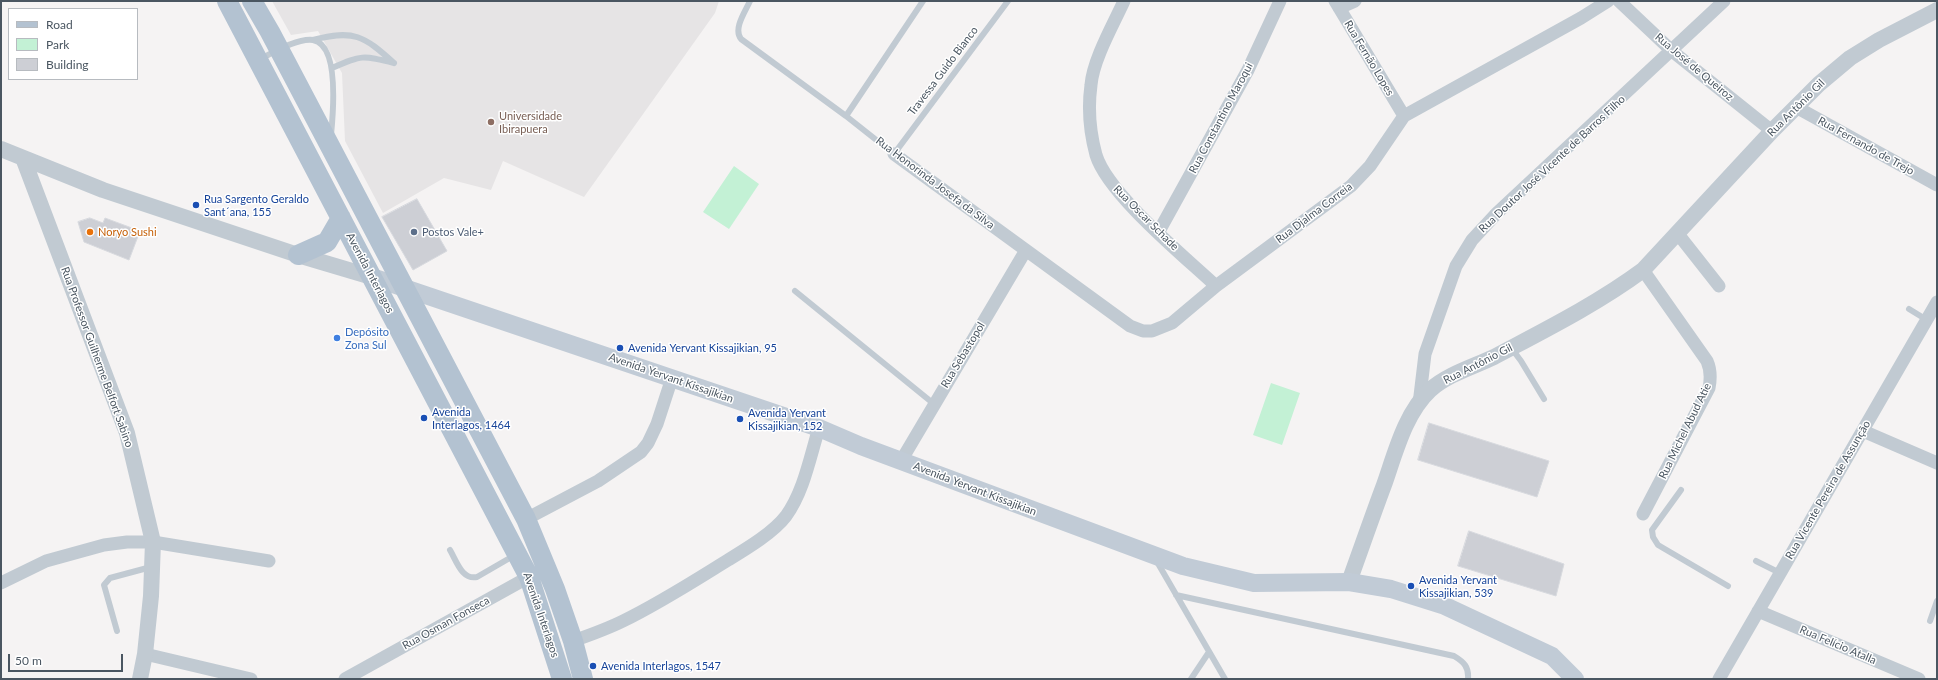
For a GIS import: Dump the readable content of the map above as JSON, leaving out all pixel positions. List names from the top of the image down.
{
  "streets": {
    "main road": ["Avenida Interlagos", "Avenida Yervant Kissajikian"],
    "street": [
      "Rua Fernão Lopes",
      "Rua José de Queiroz",
      "Rua Antônio Gil",
      "Rua Constantino Maroqui",
      "Rua Fernando de Trejo",
      "Rua Doutor José Vicente de Barros Filho",
      "Rua Honorinda Josefa da Silva",
      "Rua Djalma Correia",
      "Rua Oscar Schade",
      "Rua Sebastopol",
      "Rua Professor Guilherme Belfort Sabino",
      "Rua Michel Abud Atie",
      "Rua Vicente Pereira de Assunção",
      "Rua Osman Fonseca",
      "Rua Felício Atalla"
    ],
    "lane": ["Travessa Guido Bianco"]
  },
  "crossings": [
    ["Rua Fernão Lopes", "Rua Djalma Correia"],
    ["Rua José de Queiroz", "Rua Antônio Gil"],
    ["Rua José de Queiroz", "Rua Doutor José Vicente de Barros Filho"],
    ["Travessa Guido Bianco", "Rua Honorinda Josefa da Silva"],
    ["Rua Antônio Gil", "Rua Fernando de Trejo"],
    ["Rua Antônio Gil", "Rua Doutor José Vicente de Barros Filho"],
    ["Rua Antônio Gil", "Avenida Yervant Kissajikian"],
    ["Rua Antônio Gil", "Rua Michel Abud Atie"],
    ["Rua Constantino Maroqui", "Rua Oscar Schade"],
    ["Rua Honorinda Josefa da Silva", "Rua Djalma Correia"],
    ["Rua Honorinda Josefa da Silva", "Rua Sebastopol"],
    ["Rua Djalma Correia", "Rua Oscar Schade"],
    ["Avenida Interlagos", "Avenida Yervant Kissajikian"],
    ["Avenida Interlagos", "Rua Osman Fonseca"],
    ["Rua Sebastopol", "Avenida Yervant Kissajikian"],
    ["Rua Vicente Pereira de Assunção", "Rua Felício Atalla"]
  ],
  "places": [
    "Universidade Ibirapuera",
    "Rua Sargento Geraldo Sant´ana, 155",
    "Noryo Sushi",
    "Postos Vale+",
    "Depósito Zona Sul",
    "Avenida Yervant Kissajikian, 95",
    "Avenida Interlagos, 1464",
    "Avenida Yervant Kissajikian, 152",
    "Avenida Yervant Kissajikian, 539",
    "Avenida Interlagos, 1547"
  ],
  "legend": ["Road", "Park", "Building"],
  "scale_bar": "50 m"
}
